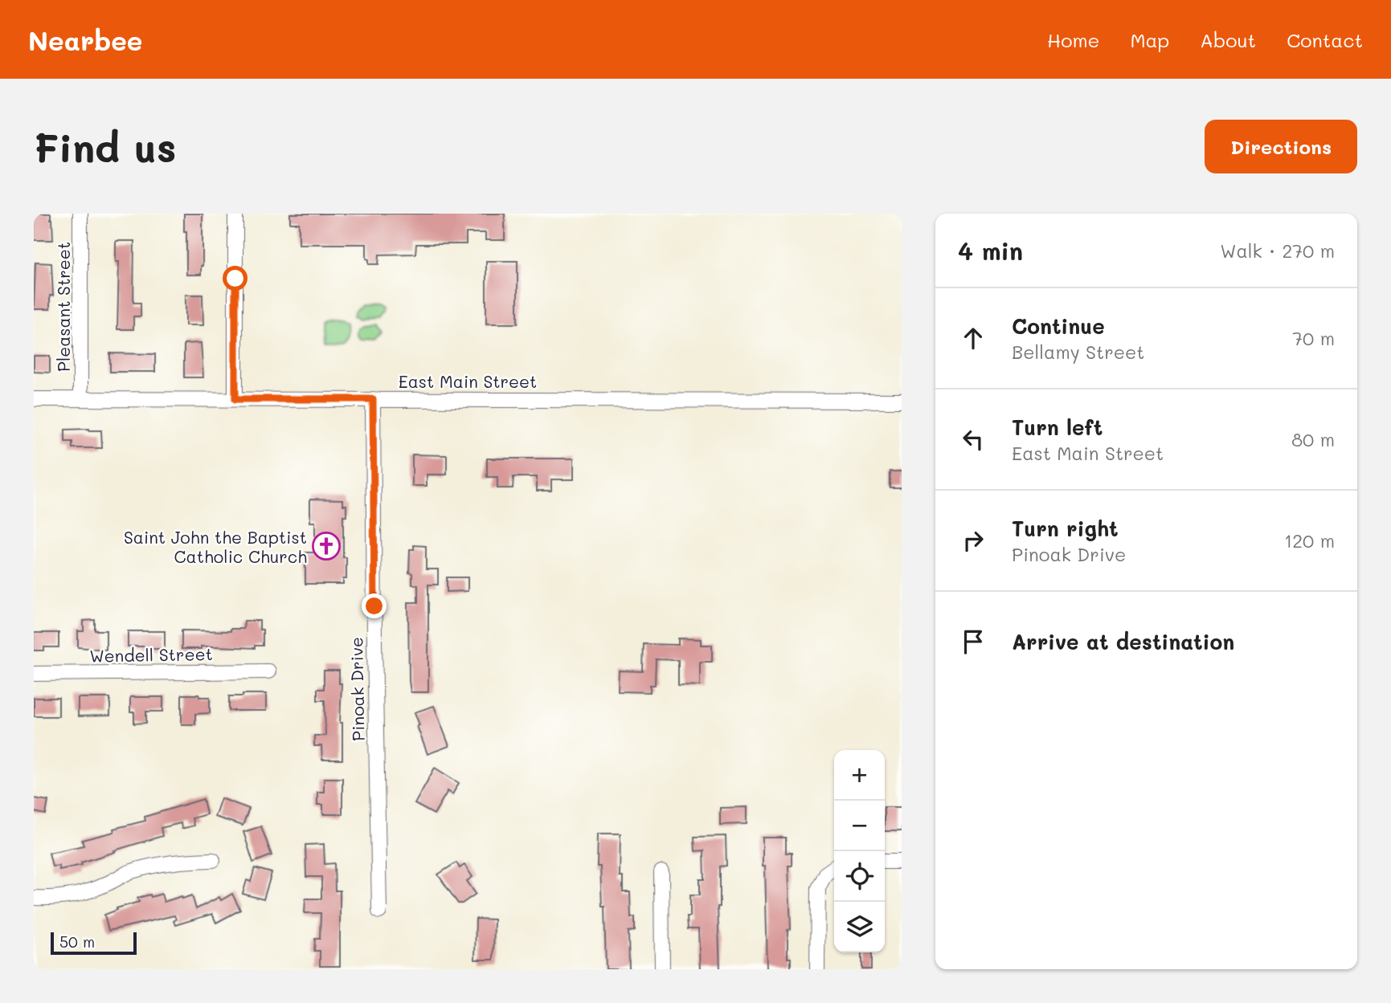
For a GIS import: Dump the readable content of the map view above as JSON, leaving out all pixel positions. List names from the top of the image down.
{
  "streets": {
    "street": [
      "Pleasant Street",
      "East Main Street",
      "Wendell Street",
      "Pinoak Drive"
    ]
  },
  "crossings": [
    ["Pleasant Street", "East Main Street"],
    ["East Main Street", "Pinoak Drive"]
  ],
  "places": {
    "church": ["Saint John the Baptist Catholic Church"]
  },
  "scale_bar": "50 m",
  "page": {
    "header": "Nearbee",
    "nav": [
      "Home",
      "Map",
      "About",
      "Contact"
    ],
    "buttons": "Directions",
    "title": "Find us",
    "heading": ["4 min", "Walk · 270 m"],
    "list": [
      ["Continue", "Bellamy Street", "70 m"],
      ["Turn left", "East Main Street", "80 m"],
      ["Turn right", "Pinoak Drive", "120 m"],
      "Arrive at destination"
    ],
    "map_buttons": ["+", "−"],
    "scale": "50 m"
  }
}
